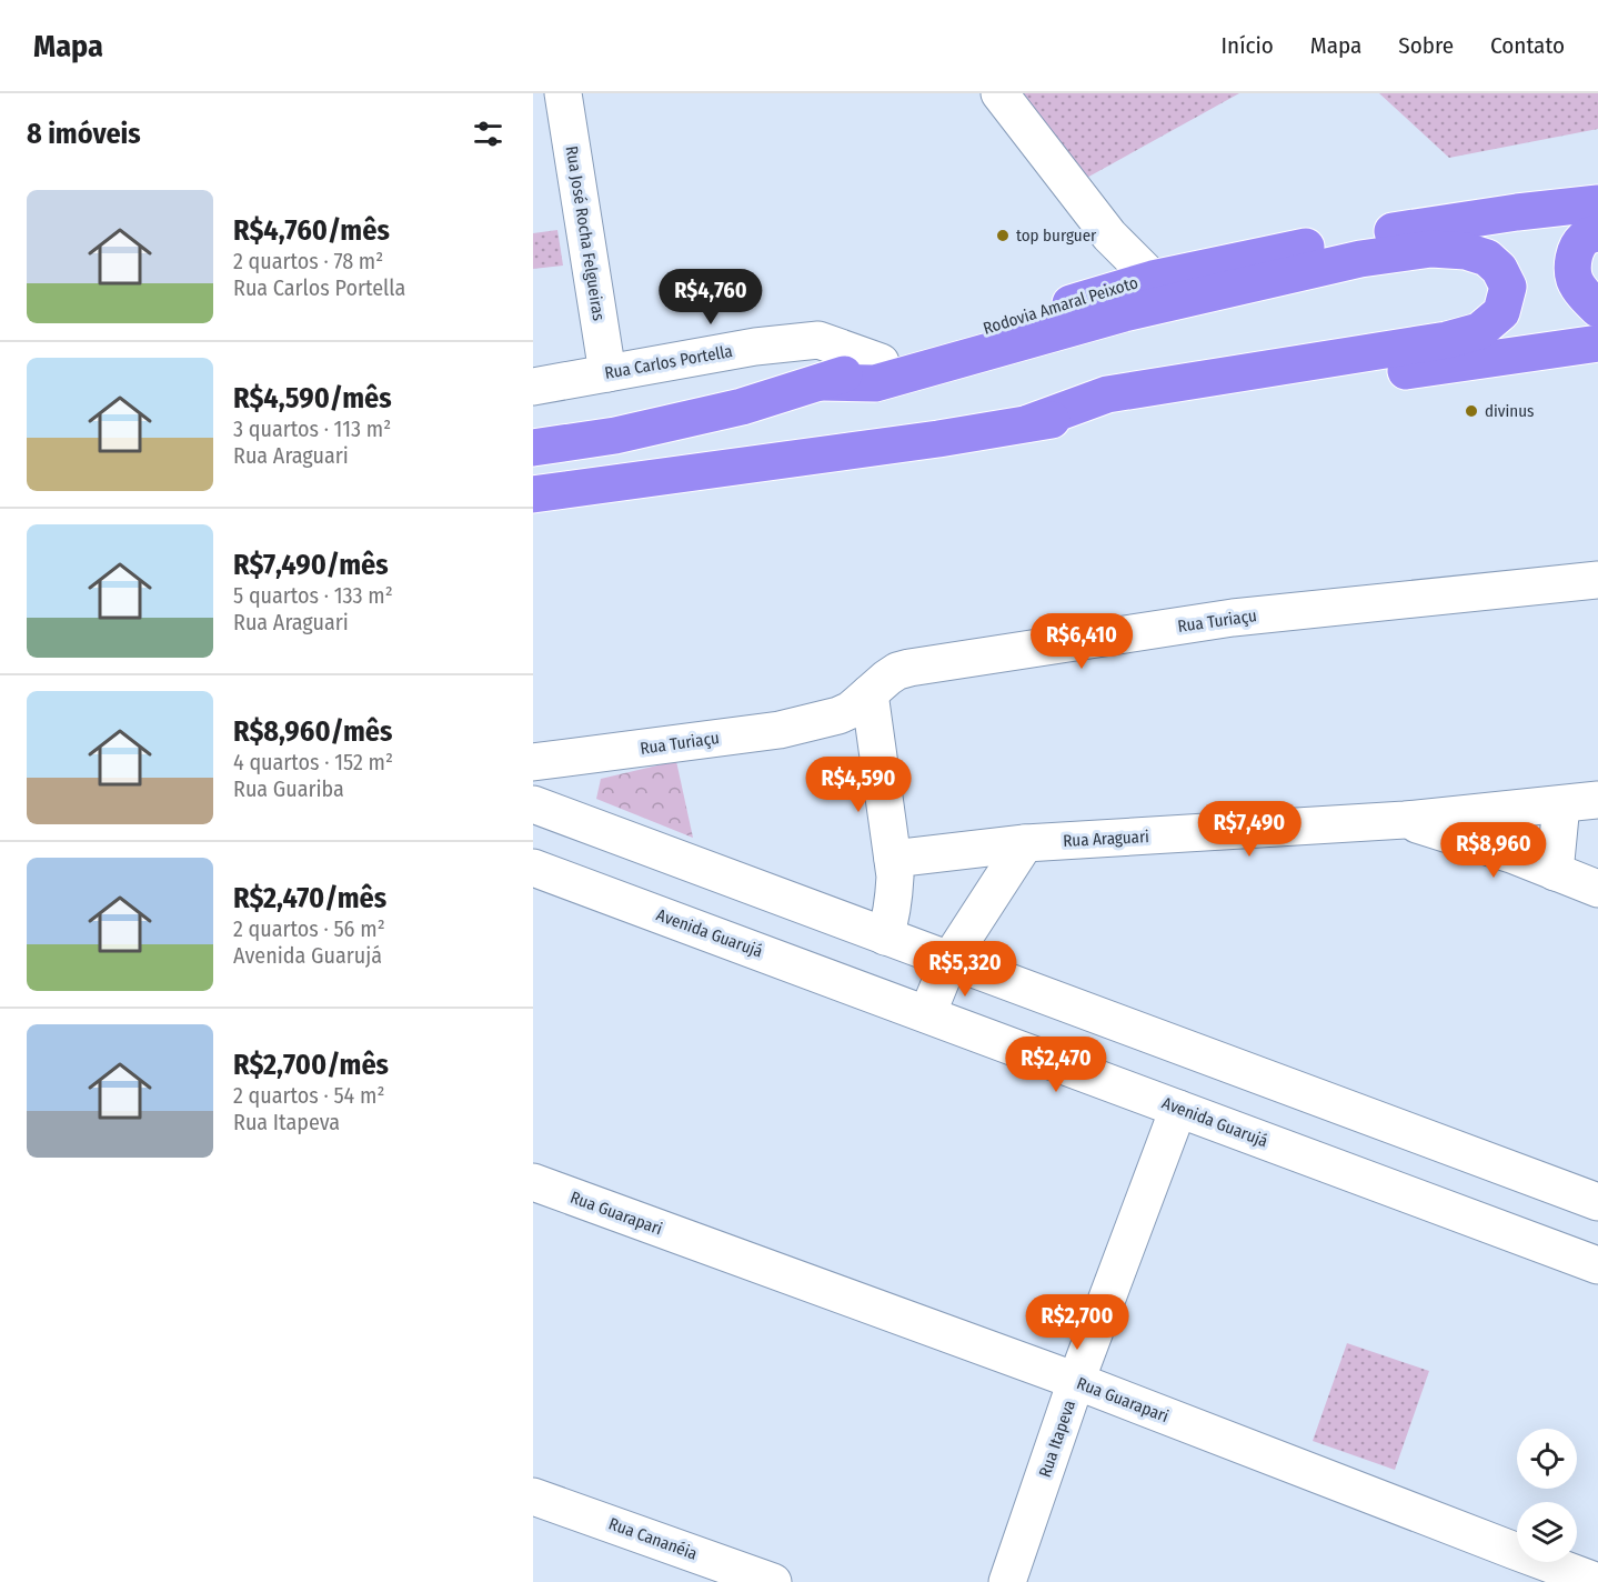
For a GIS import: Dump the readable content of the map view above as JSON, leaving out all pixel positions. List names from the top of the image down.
{
  "streets": {
    "highway": ["Rodovia Amaral Peixoto"],
    "street": [
      "Rua José Rocha Felgueiras",
      "Rua Carlos Portella",
      "Rua Turiaçu",
      "Rua Araguari",
      "Avenida Guarujá",
      "Rua Guarapari",
      "Rua Itapeva",
      "Rua Cananéia"
    ]
  },
  "crossings": [
    ["Rua José Rocha Felgueiras", "Rua Carlos Portella"],
    ["Rodovia Amaral Peixoto", "Rua Carlos Portella"],
    ["Avenida Guarujá", "Rua Itapeva"],
    ["Rua Guarapari", "Rua Itapeva"]
  ],
  "places": ["top burguer", "divinus"],
  "page": {
    "header": "Mapa",
    "nav": [
      "Início",
      "Mapa",
      "Sobre",
      "Contato"
    ],
    "heading": "8 imóveis",
    "list": [
      {
        "name": "R$4,760/mês",
        "note": "2 quartos · 78 m² · Rua Carlos Portella"
      },
      {
        "name": "R$4,590/mês",
        "note": "3 quartos · 113 m² · Rua Araguari"
      },
      {
        "name": "R$7,490/mês",
        "note": "5 quartos · 133 m² · Rua Araguari"
      },
      {
        "name": "R$8,960/mês",
        "note": "4 quartos · 152 m² · Rua Guariba"
      },
      {
        "name": "R$2,470/mês",
        "note": "2 quartos · 56 m² · Avenida Guarujá"
      },
      {
        "name": "R$2,700/mês",
        "note": "2 quartos · 54 m² · Rua Itapeva"
      }
    ],
    "price": [
      "R$4,760",
      "R$6,410",
      "R$4,590",
      "R$7,490",
      "R$8,960",
      "R$5,320",
      "R$2,470",
      "R$2,700"
    ]
  }
}
